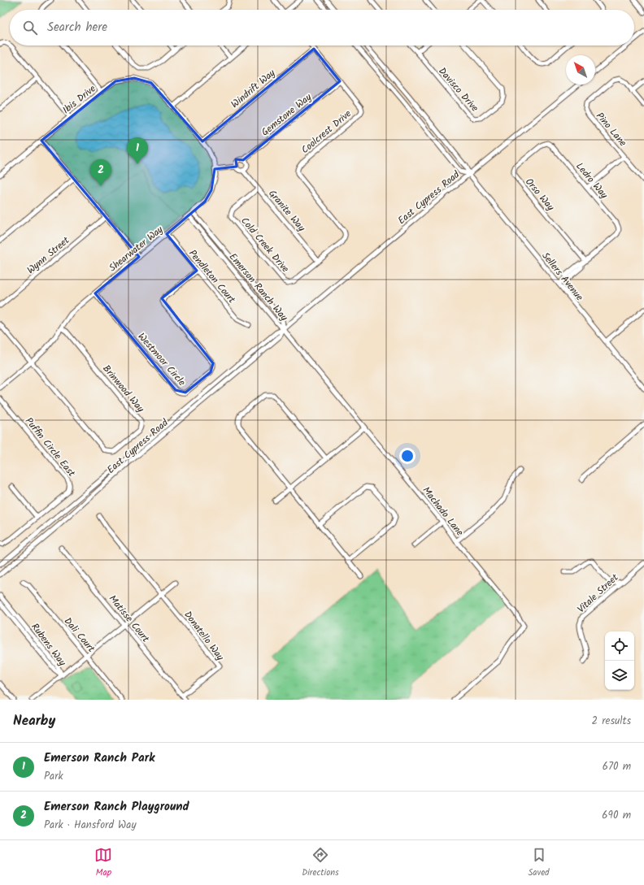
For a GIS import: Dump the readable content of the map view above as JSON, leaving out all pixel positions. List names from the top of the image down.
{
  "streets": {
    "street": [
      "Windrift Way",
      "Davisco Drive",
      "Ibis Drive",
      "Gemstone Way",
      "Pino Lane",
      "Coolcrest Drive",
      "Ledro Way",
      "Orso Way",
      "East Cypress Road",
      "Granite Way",
      "Cold Creek Drive",
      "Shearwater Way",
      "Wynn Street",
      "Pendleton Court",
      "Sellers Avenue",
      "Emerson Ranch Way",
      "Westmoor Circle",
      "Brinwood Way",
      "Puffin Circle East",
      "Machado Lane",
      "Vitale Street",
      "Matisse Court",
      "Dali Court",
      "Donatello Way",
      "Rubens Way"
    ]
  },
  "crossings": [
    ["Windrift Way", "Coolcrest Drive"],
    ["Windrift Way", "Shearwater Way"],
    ["Ibis Drive", "Shearwater Way"],
    ["Gemstone Way", "Coolcrest Drive"],
    ["Gemstone Way", "Granite Way"],
    ["Coolcrest Drive", "Granite Way"],
    ["Coolcrest Drive", "Cold Creek Drive"],
    ["Ledro Way", "Orso Way"],
    ["East Cypress Road", "Sellers Avenue"],
    ["East Cypress Road", "Emerson Ranch Way"],
    ["East Cypress Road", "Machado Lane"],
    ["Granite Way", "Cold Creek Drive"],
    ["Shearwater Way", "Pendleton Court"],
    ["Shearwater Way", "Emerson Ranch Way"],
    ["Shearwater Way", "Westmoor Circle"],
    ["Shearwater Way", "Brinwood Way"],
    ["Pendleton Court", "Westmoor Circle"],
    ["Emerson Ranch Way", "Machado Lane"],
    ["Matisse Court", "Donatello Way"]
  ],
  "north": "top left",
  "page": {
    "search": "Search here",
    "pins": ["1", "2"],
    "heading": ["Nearby", "2 results"],
    "list": [
      {
        "mark": "1",
        "name": "Emerson Ranch Park",
        "note": "Park",
        "value": "670 m"
      },
      {
        "mark": "2",
        "name": "Emerson Ranch Playground",
        "note": "Park · Hansford Way",
        "value": "690 m"
      }
    ],
    "nav": ["Map", "Directions", "Saved"]
  }
}
